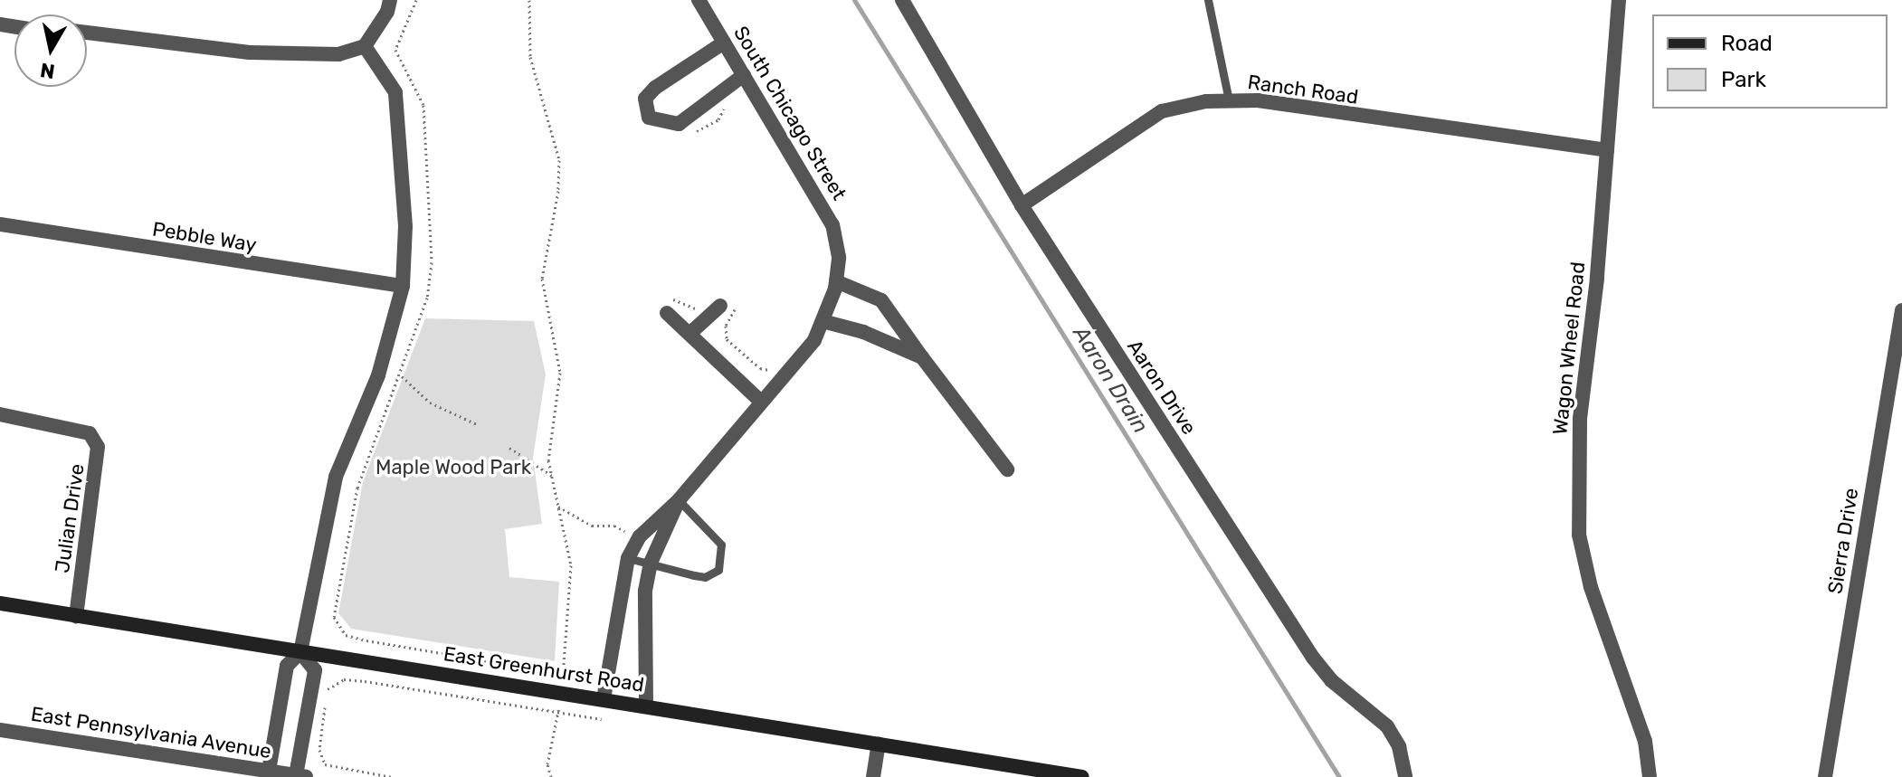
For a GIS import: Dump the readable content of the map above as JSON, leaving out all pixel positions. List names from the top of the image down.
{
  "streets": {
    "main road": ["East Greenhurst Road"],
    "street": [
      "Ranch Road",
      "South Chicago Street",
      "Pebble Way",
      "Wagon Wheel Road",
      "Aaron Drive",
      "Julian Drive",
      "Sierra Drive",
      "East Pennsylvania Avenue"
    ]
  },
  "crossings": [
    ["Ranch Road", "Wagon Wheel Road"],
    ["Ranch Road", "Aaron Drive"],
    ["South Chicago Street", "East Greenhurst Road"],
    ["Julian Drive", "East Greenhurst Road"]
  ],
  "water": ["Aaron Drain"],
  "parks": ["Maple Wood Park"],
  "legend": ["Road", "Park"],
  "north": "bottom"
}
